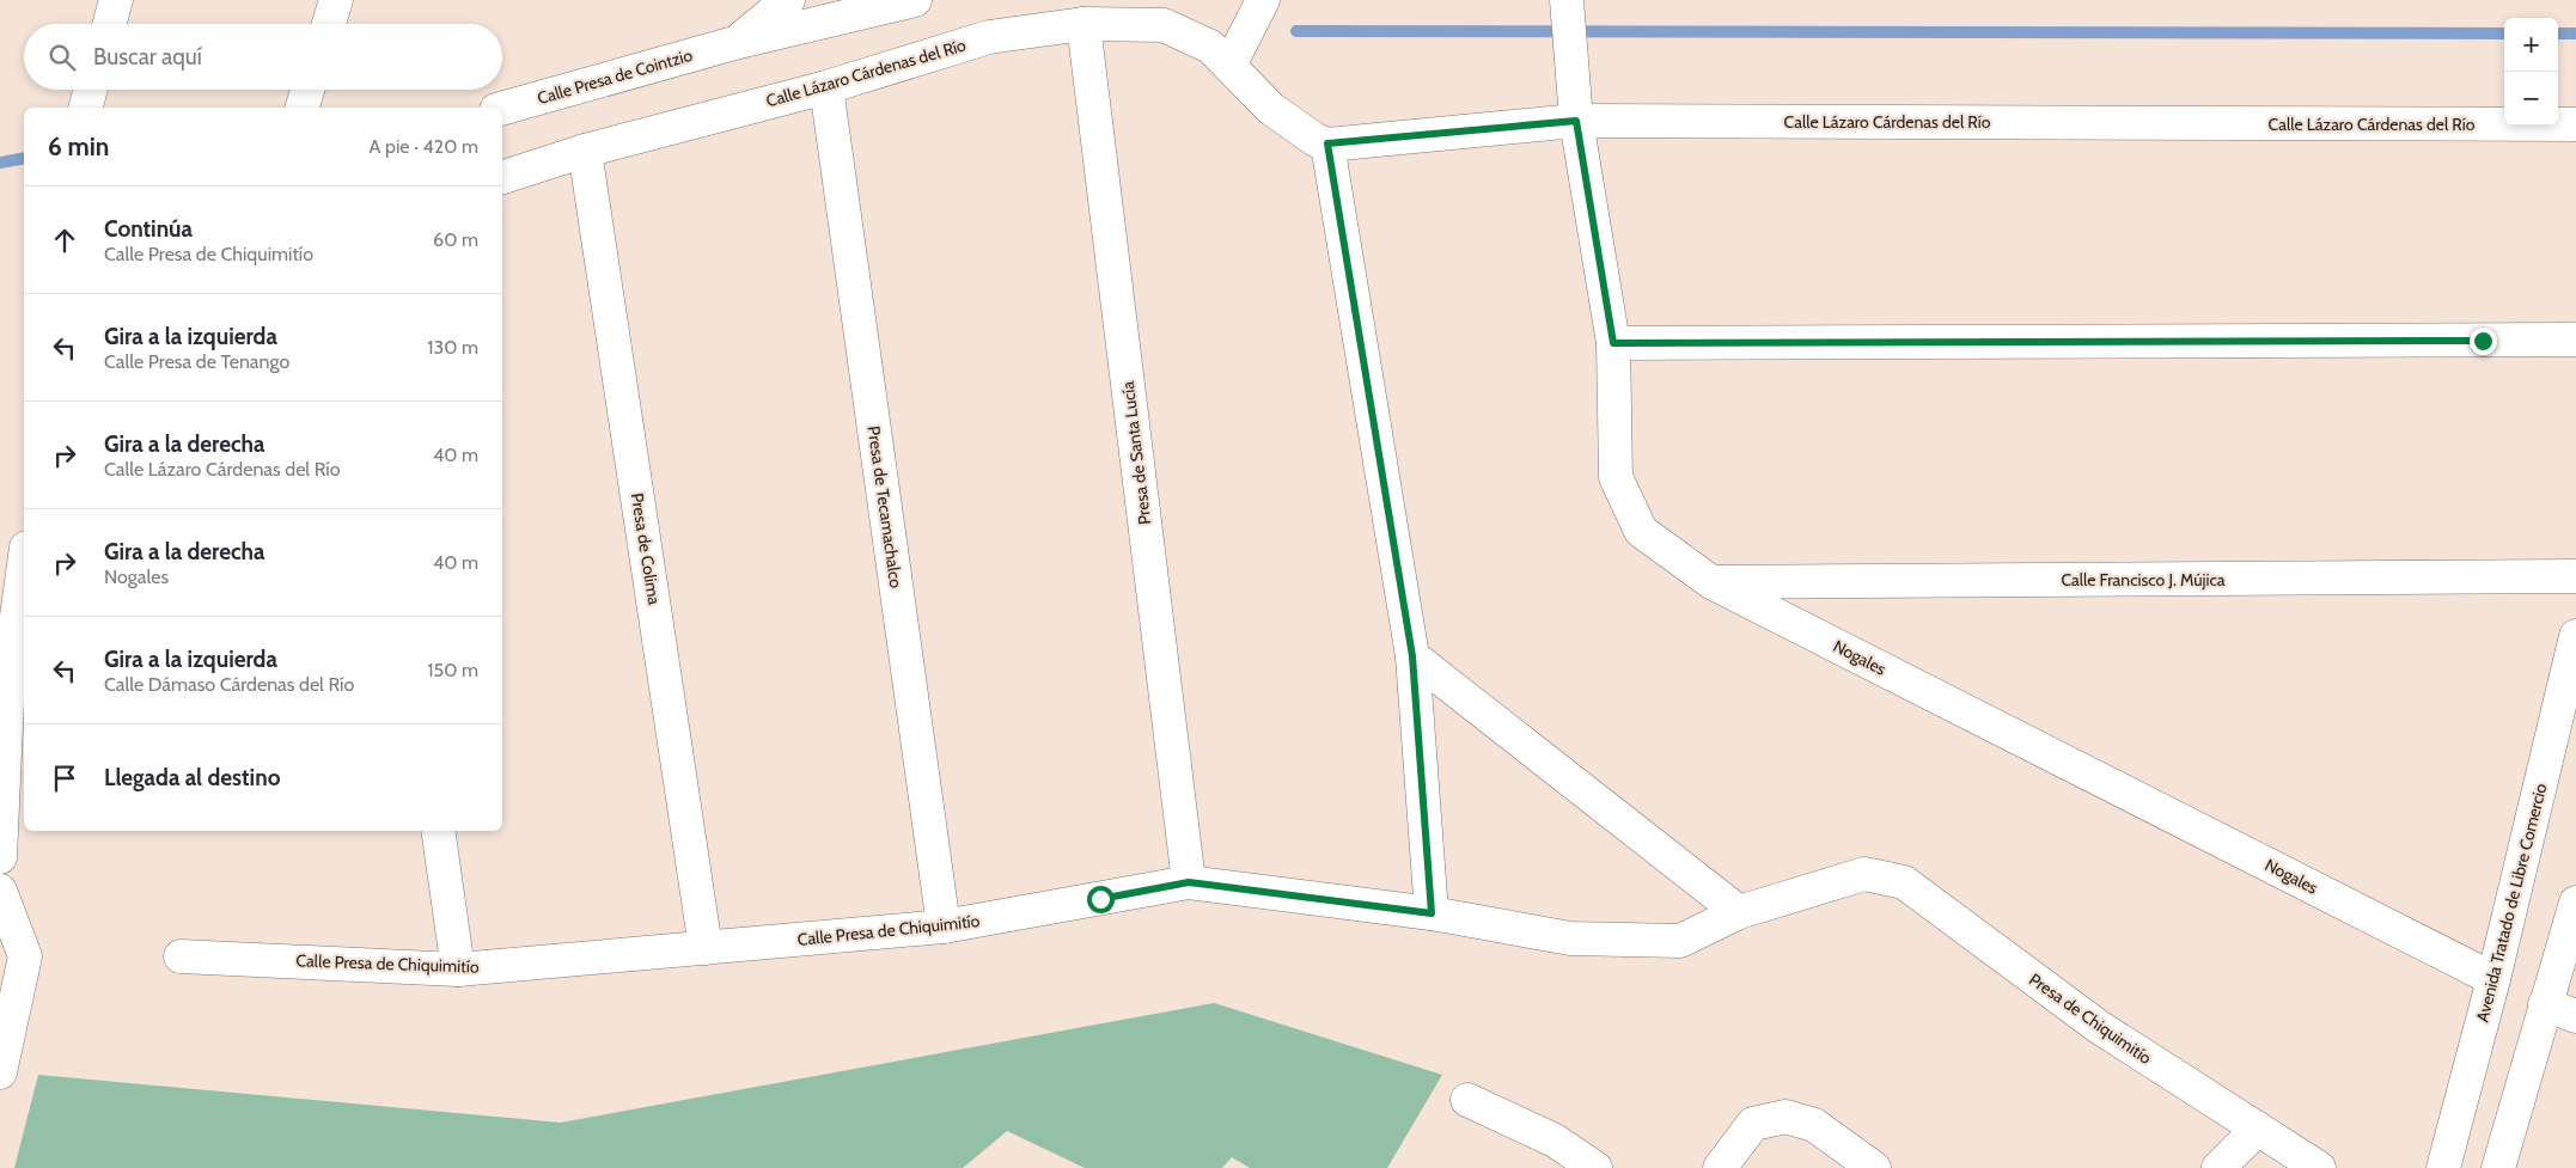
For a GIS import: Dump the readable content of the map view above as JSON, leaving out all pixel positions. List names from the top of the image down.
{
  "streets": {
    "street": [
      "Calle Lázaro Cárdenas del Río",
      "Calle Presa de Cointzio",
      "Presa de Santa Lucía",
      "Presa de Tecamachalco",
      "Presa de Colima",
      "Calle Francisco J. Mújica",
      "Nogales",
      "Avenida Tratado de Libre Comercio",
      "Calle Presa de Chiquimitío",
      "Presa de Chiquimitío"
    ]
  },
  "crossings": [
    ["Calle Lázaro Cárdenas del Río", "Presa de Santa Lucía"],
    ["Calle Lázaro Cárdenas del Río", "Presa de Tecamachalco"],
    ["Calle Lázaro Cárdenas del Río", "Presa de Colima"],
    ["Calle Lázaro Cárdenas del Río", "Nogales"],
    ["Presa de Santa Lucía", "Calle Presa de Chiquimitío"],
    ["Presa de Tecamachalco", "Calle Presa de Chiquimitío"],
    ["Presa de Colima", "Calle Presa de Chiquimitío"],
    ["Calle Francisco J. Mújica", "Nogales"],
    ["Nogales", "Avenida Tratado de Libre Comercio"],
    ["Calle Presa de Chiquimitío", "Presa de Chiquimitío"]
  ],
  "page": {
    "map_buttons": ["+", "−"],
    "search": "Buscar aquí",
    "heading": ["6 min", "A pie · 420 m"],
    "list": [
      ["Continúa", "Calle Presa de Chiquimitío", "60 m"],
      ["Gira a la izquierda", "Calle Presa de Tenango", "130 m"],
      ["Gira a la derecha", "Calle Lázaro Cárdenas del Río", "40 m"],
      ["Gira a la derecha", "Nogales", "40 m"],
      ["Gira a la izquierda", "Calle Dámaso Cárdenas del Río", "150 m"],
      "Llegada al destino"
    ]
  }
}
